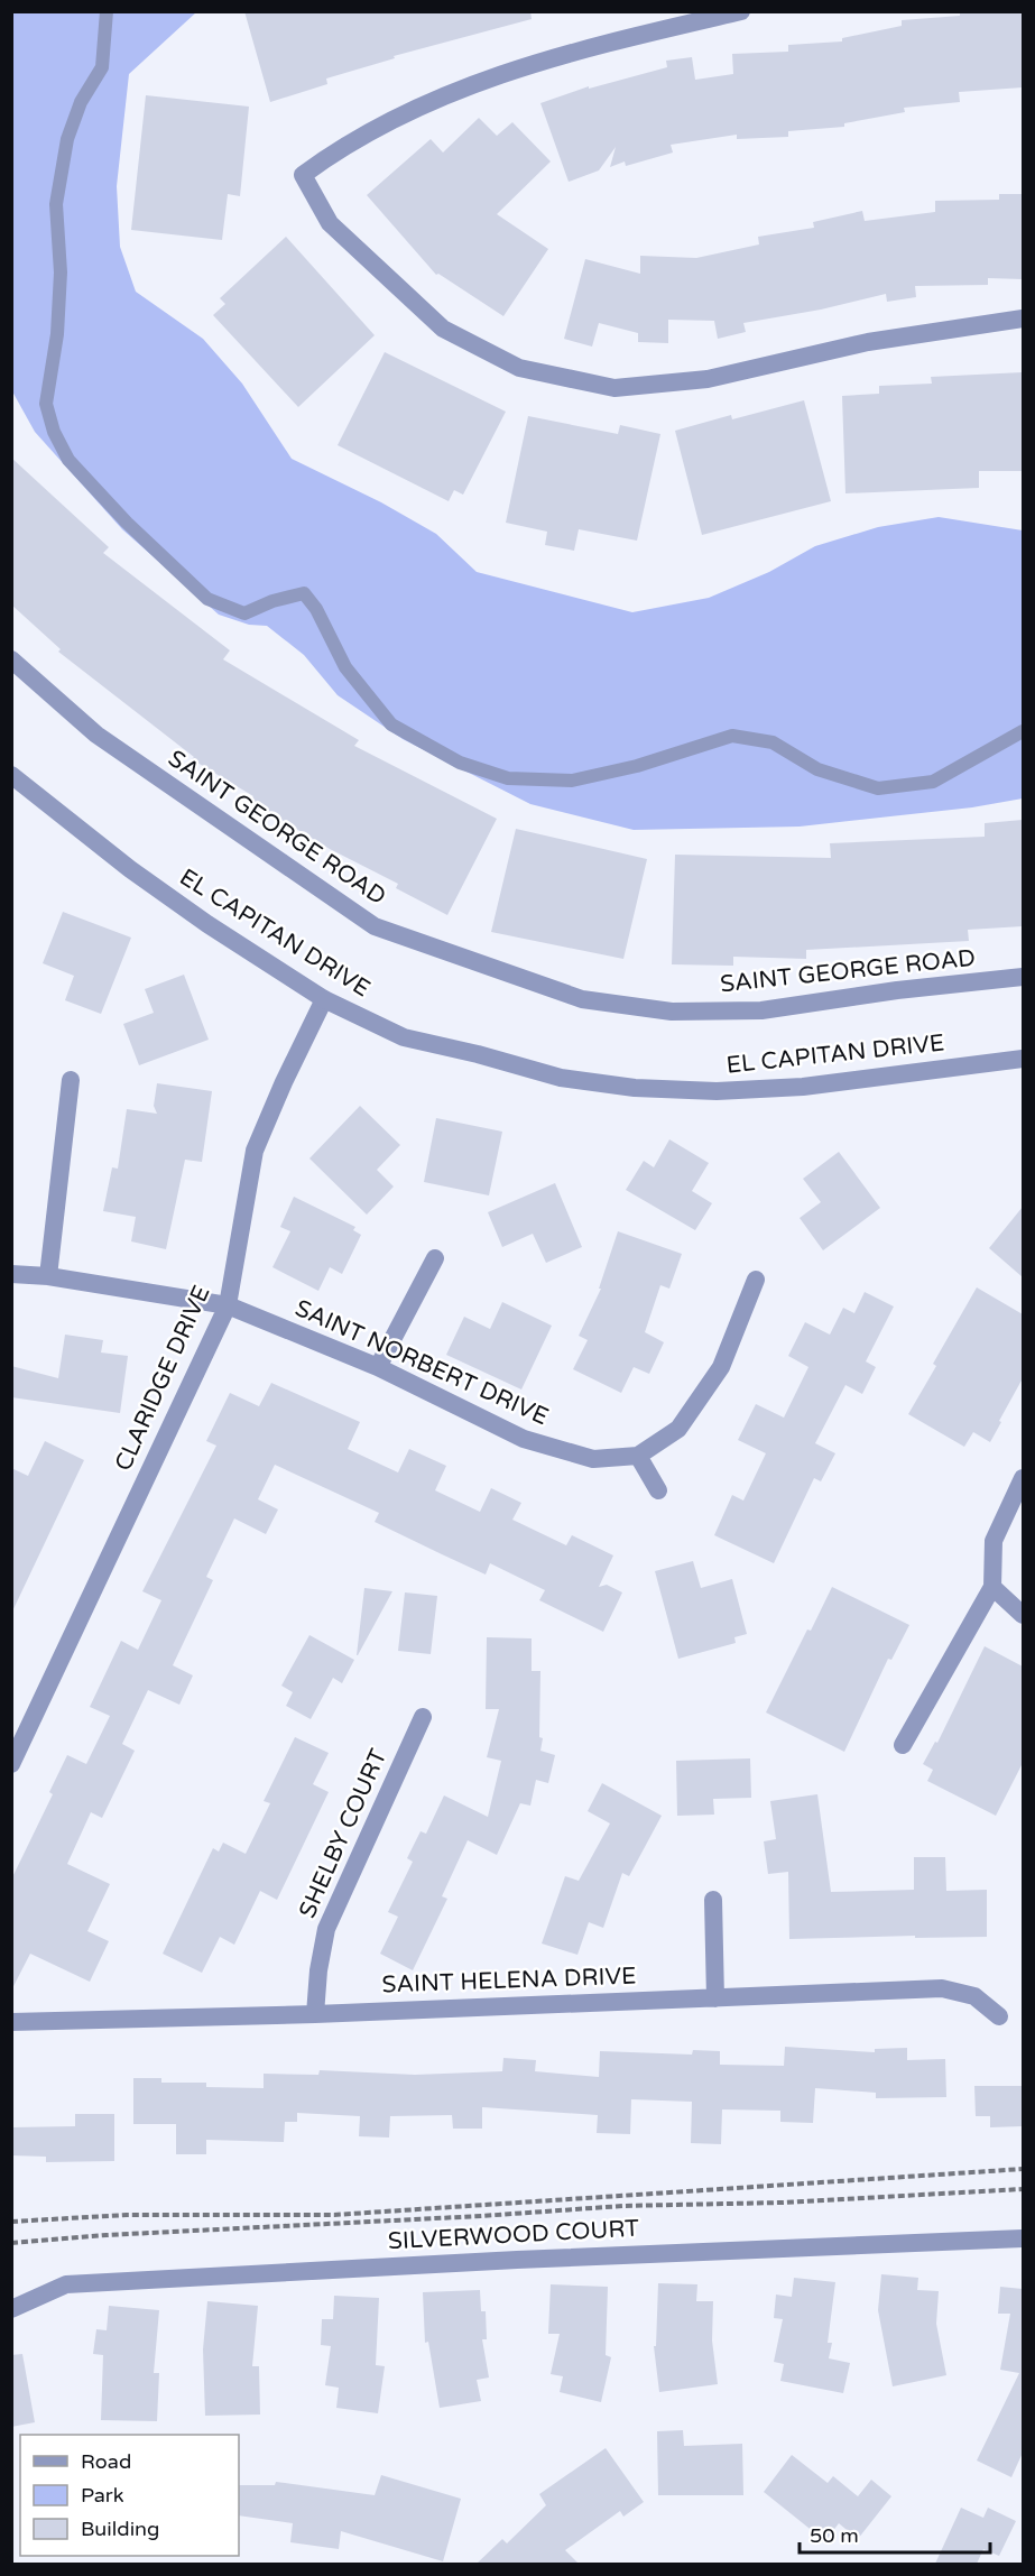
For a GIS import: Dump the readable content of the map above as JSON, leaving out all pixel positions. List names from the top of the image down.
{
  "streets": {
    "street": [
      "SAINT GEORGE ROAD",
      "EL CAPITAN DRIVE",
      "SAINT NORBERT DRIVE",
      "CLARIDGE DRIVE",
      "SHELBY COURT",
      "SAINT HELENA DRIVE",
      "SILVERWOOD COURT"
    ]
  },
  "crossings": [
    ["EL CAPITAN DRIVE", "CLARIDGE DRIVE"],
    ["SAINT NORBERT DRIVE", "CLARIDGE DRIVE"],
    ["SHELBY COURT", "SAINT HELENA DRIVE"]
  ],
  "legend": ["Road", "Park", "Building"],
  "scale_bar": "50 m"
}
